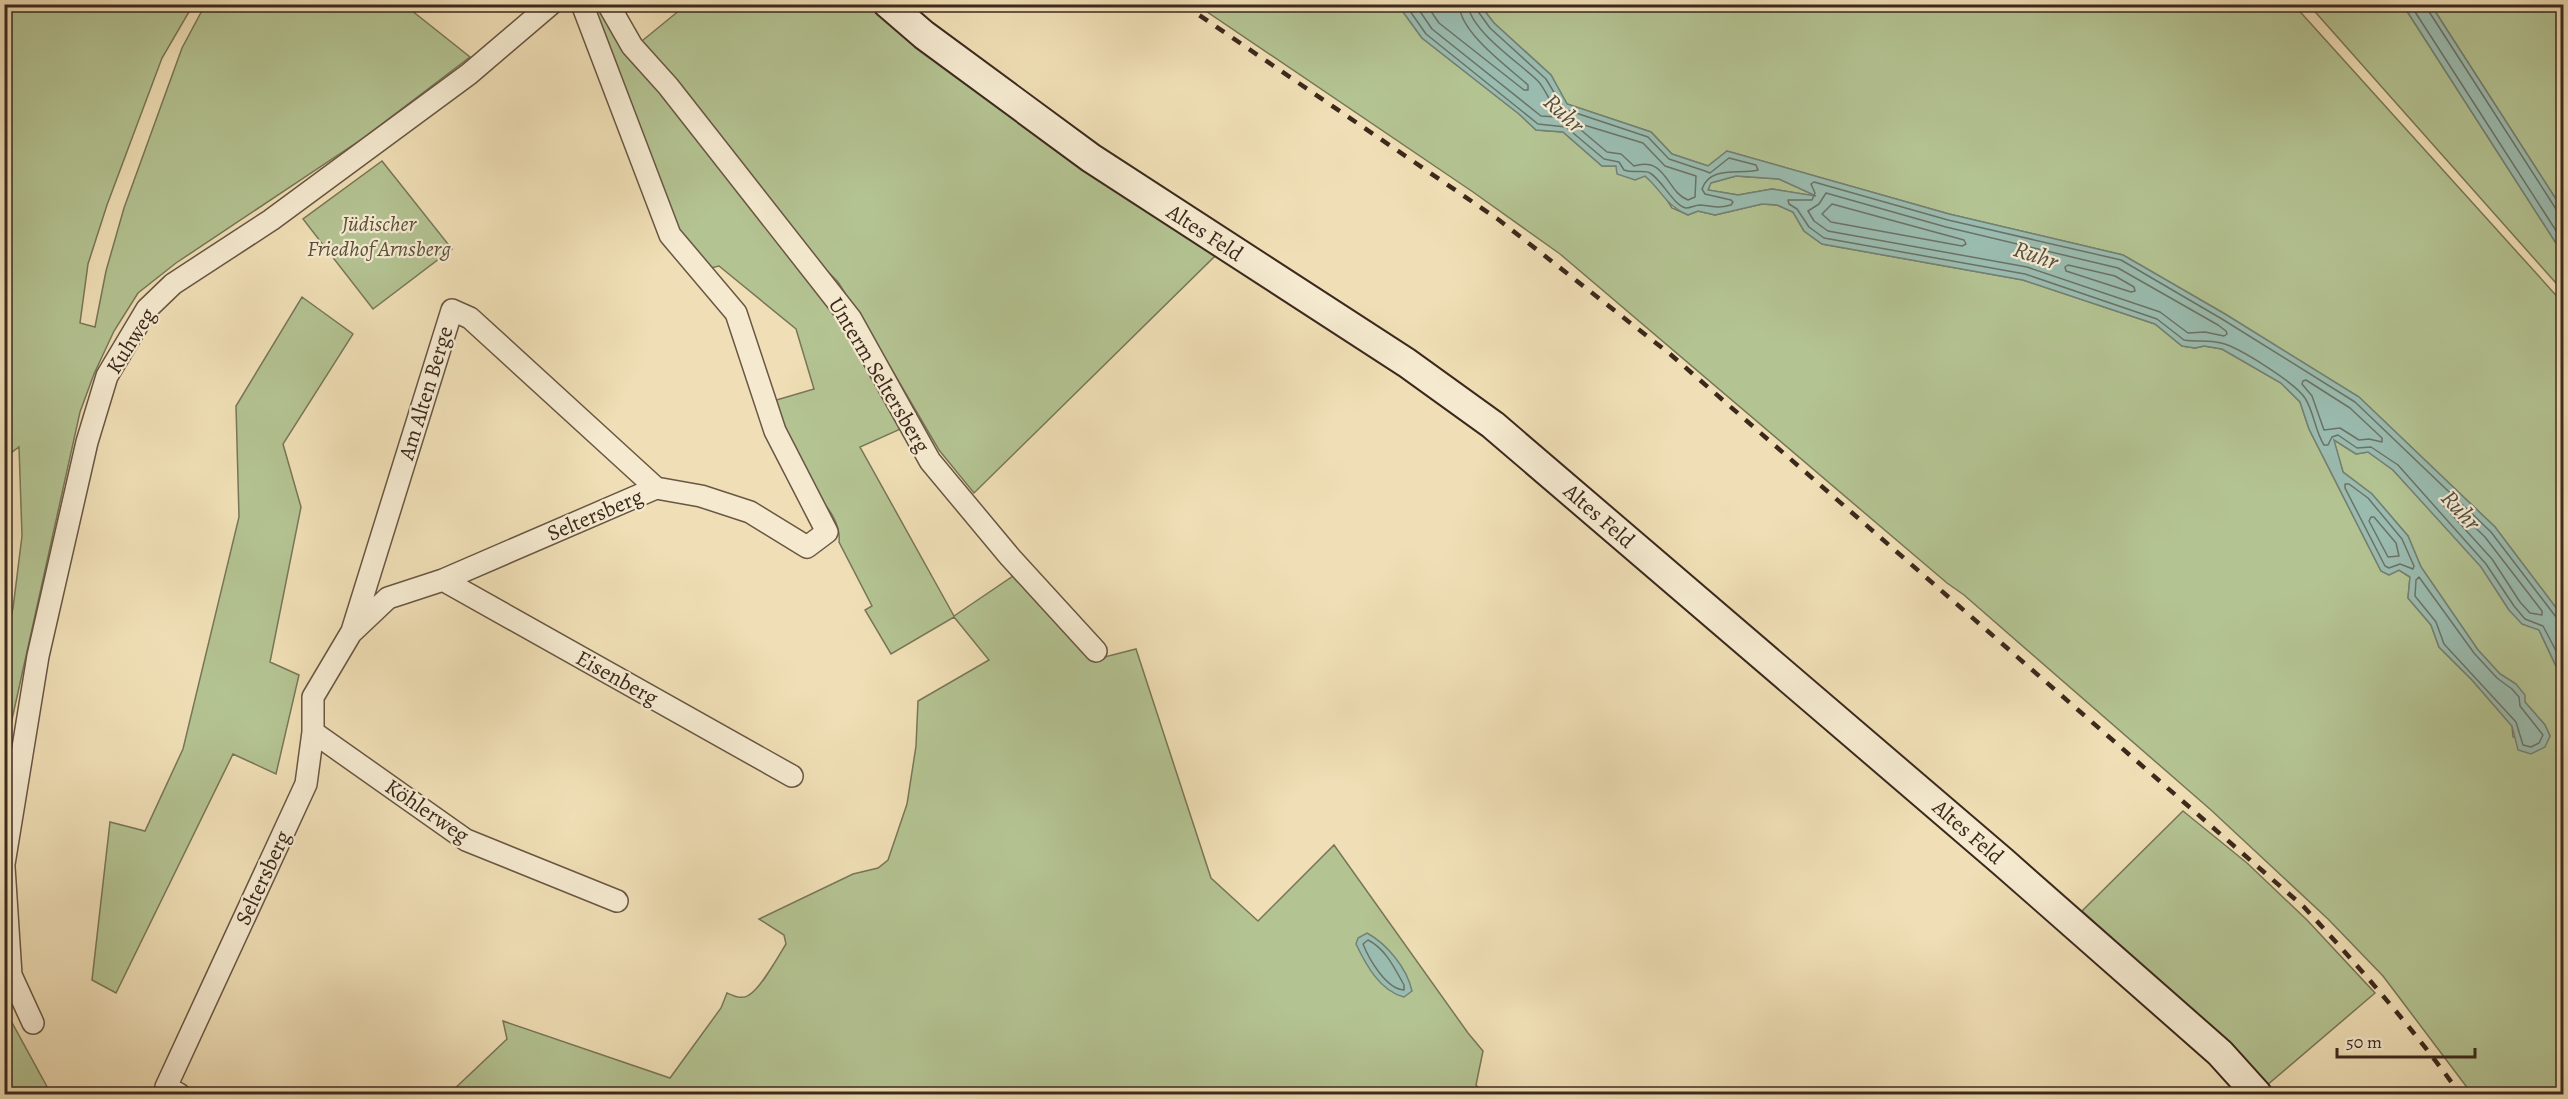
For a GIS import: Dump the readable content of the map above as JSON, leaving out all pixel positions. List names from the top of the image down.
{
  "streets": {
    "main road": ["Altes Feld"],
    "street": [
      "Kuhweg",
      "Unterm Seltersberg",
      "Am Alten Berge",
      "Seltersberg",
      "Eisenberg",
      "Köhlerweg"
    ]
  },
  "crossings": [
    ["Am Alten Berge", "Seltersberg"],
    ["Seltersberg", "Eisenberg"],
    ["Seltersberg", "Köhlerweg"]
  ],
  "water": ["Ruhr"],
  "parks": ["Jüdischer Friedhof Arnsberg"],
  "scale_bar": "50 m"
}
